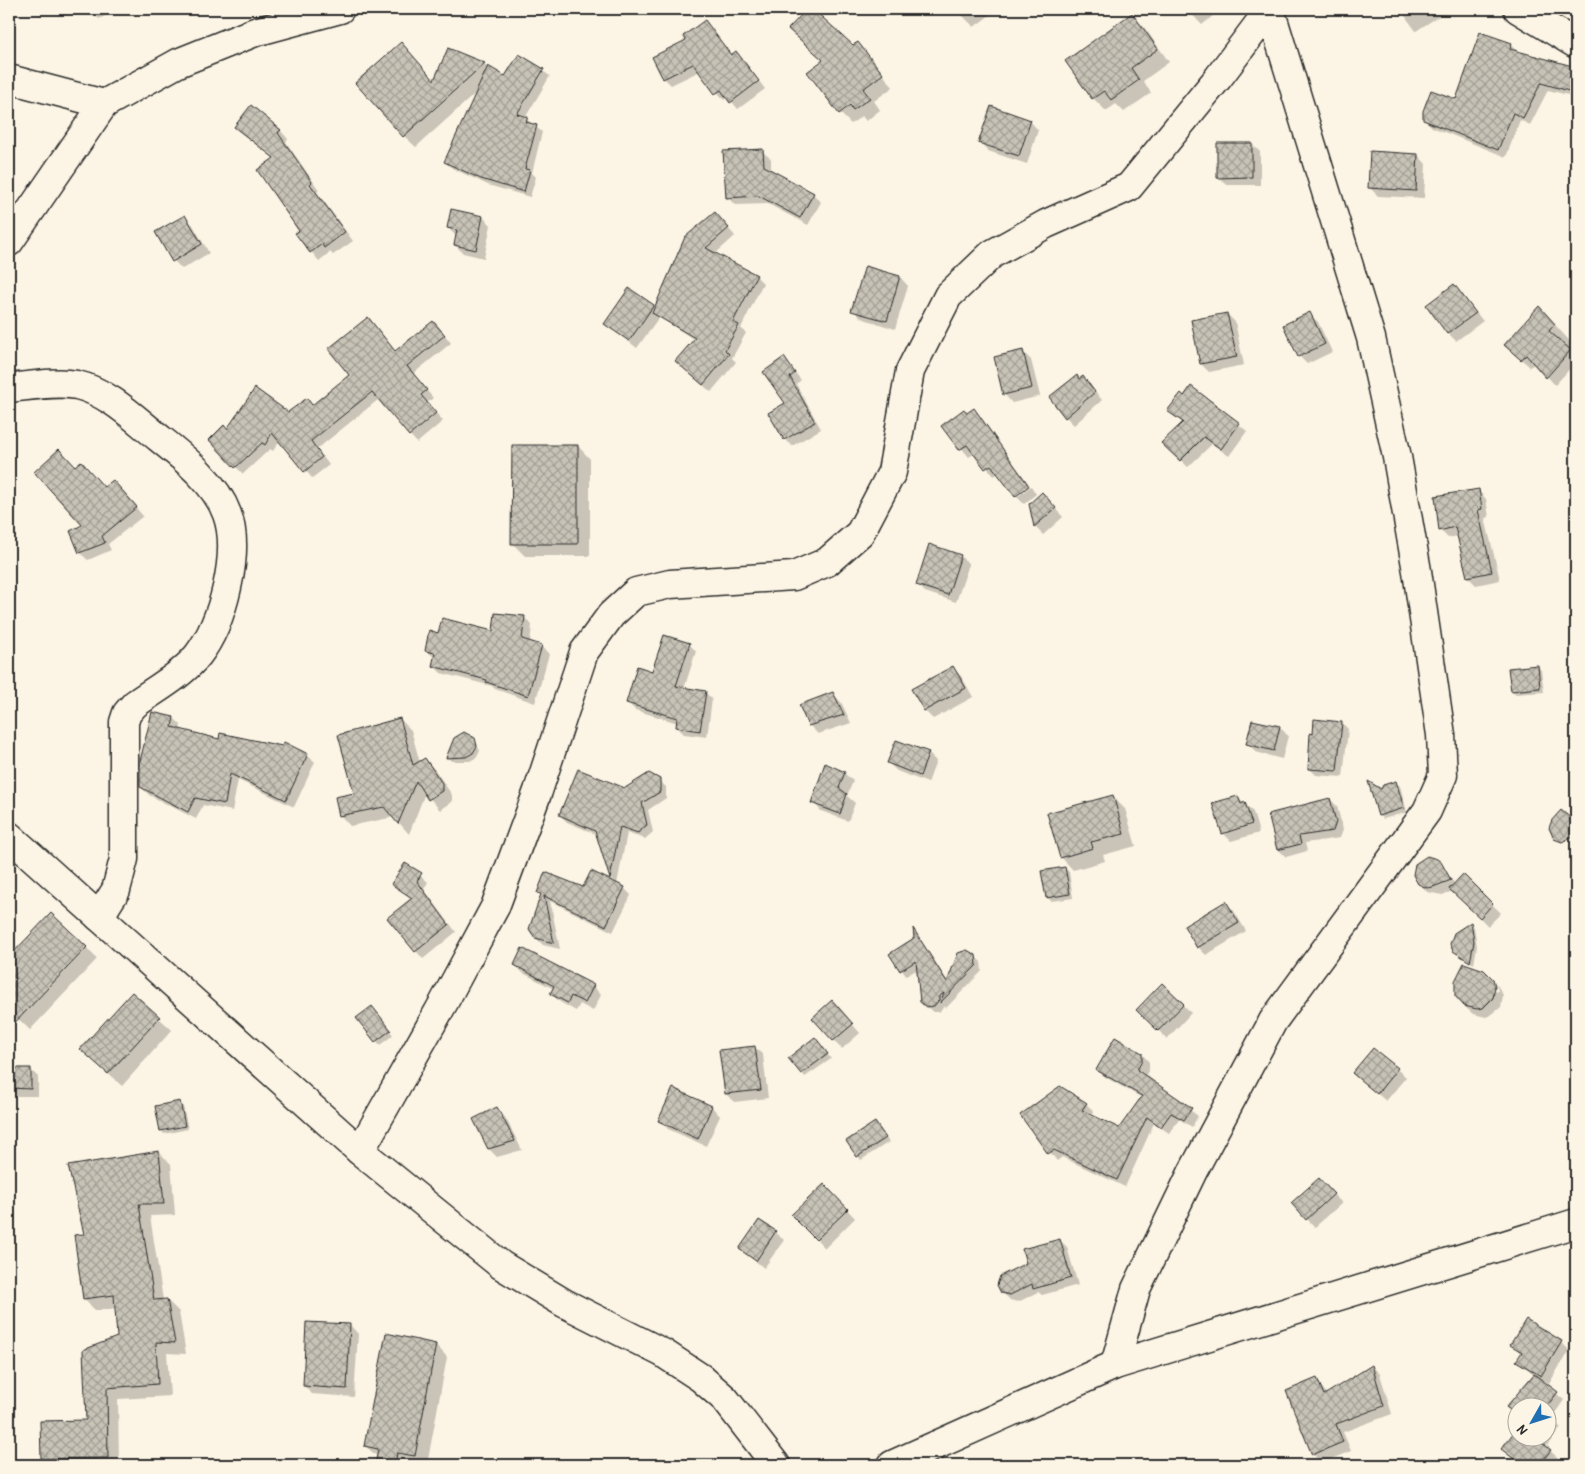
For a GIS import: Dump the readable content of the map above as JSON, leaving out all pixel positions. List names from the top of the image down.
{
  "north": "bottom left"
}
